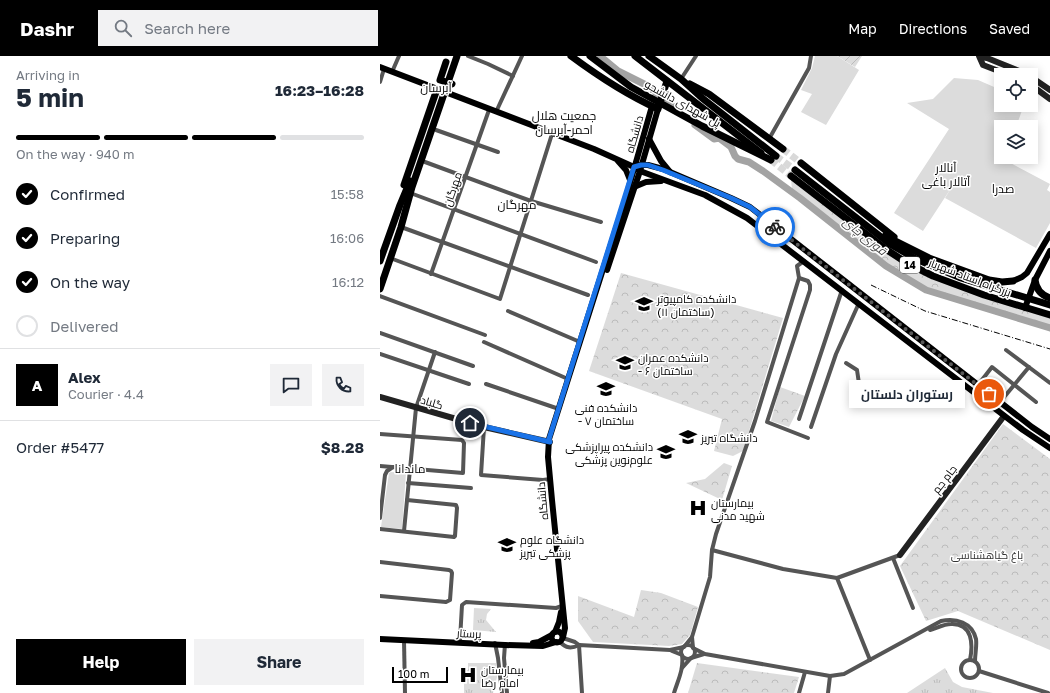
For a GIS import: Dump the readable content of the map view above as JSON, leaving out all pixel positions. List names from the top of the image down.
{
  "streets": {
    "highway": ["پل شهدای دانشجو", "14", "بزرگراه استاد شهریار"],
    "main road": [
      "دانشگاه",
      "گلباد",
      "جام جم",
      "پرستار"
    ],
    "street": ["مهرگان"]
  },
  "crossings": [
    ["دانشگاه", "گلباد"],
    ["دانشگاه", "پرستار"]
  ],
  "districts": [
    "آبرسان",
    "جمعیت هلال احمر-آبرسان",
    "آنالار آتالار باغی",
    "صدرا",
    "مهرگان",
    "ماندانا"
  ],
  "water": ["قوری چای"],
  "parks": ["باغ گیاهشناسی"],
  "places": {
    "school or university": [
      "دانشکده کامپیوتر (ساختمان ۱۱)",
      "دانشکده عمران - ساختمان ۶",
      "دانشکده فنی - ساختمان ۷",
      "دانشگاه تبریز",
      "دانشکده پیراپزشکی علوم‌نوین پزشکی",
      "دانشگاه علوم پزشکی تبریز"
    ],
    "other": ["رستوران دلستان"],
    "hospital": ["بیمارستان شهید مدنی", "بیمارستان امام رضا"]
  },
  "scale_bar": "100 m",
  "page": {
    "header": "Dashr",
    "search": "Search here",
    "nav": ["Map", "Directions", "Saved"],
    "heading": ["5 min", "Arriving in", "16:23–16:28"],
    "panel": [
      "Alex",
      "Courier · 4.4",
      "Order #5477",
      "$8.28"
    ],
    "bar": "On the way · 940 m",
    "list": [
      ["Confirmed", "15:58"],
      ["Preparing", "16:06"],
      ["On the way", "16:12"],
      "Delivered"
    ],
    "round": "A",
    "bubble": "رستوران دلستان",
    "buttons": ["Help", "Share"],
    "scale": "100 m"
  }
}
